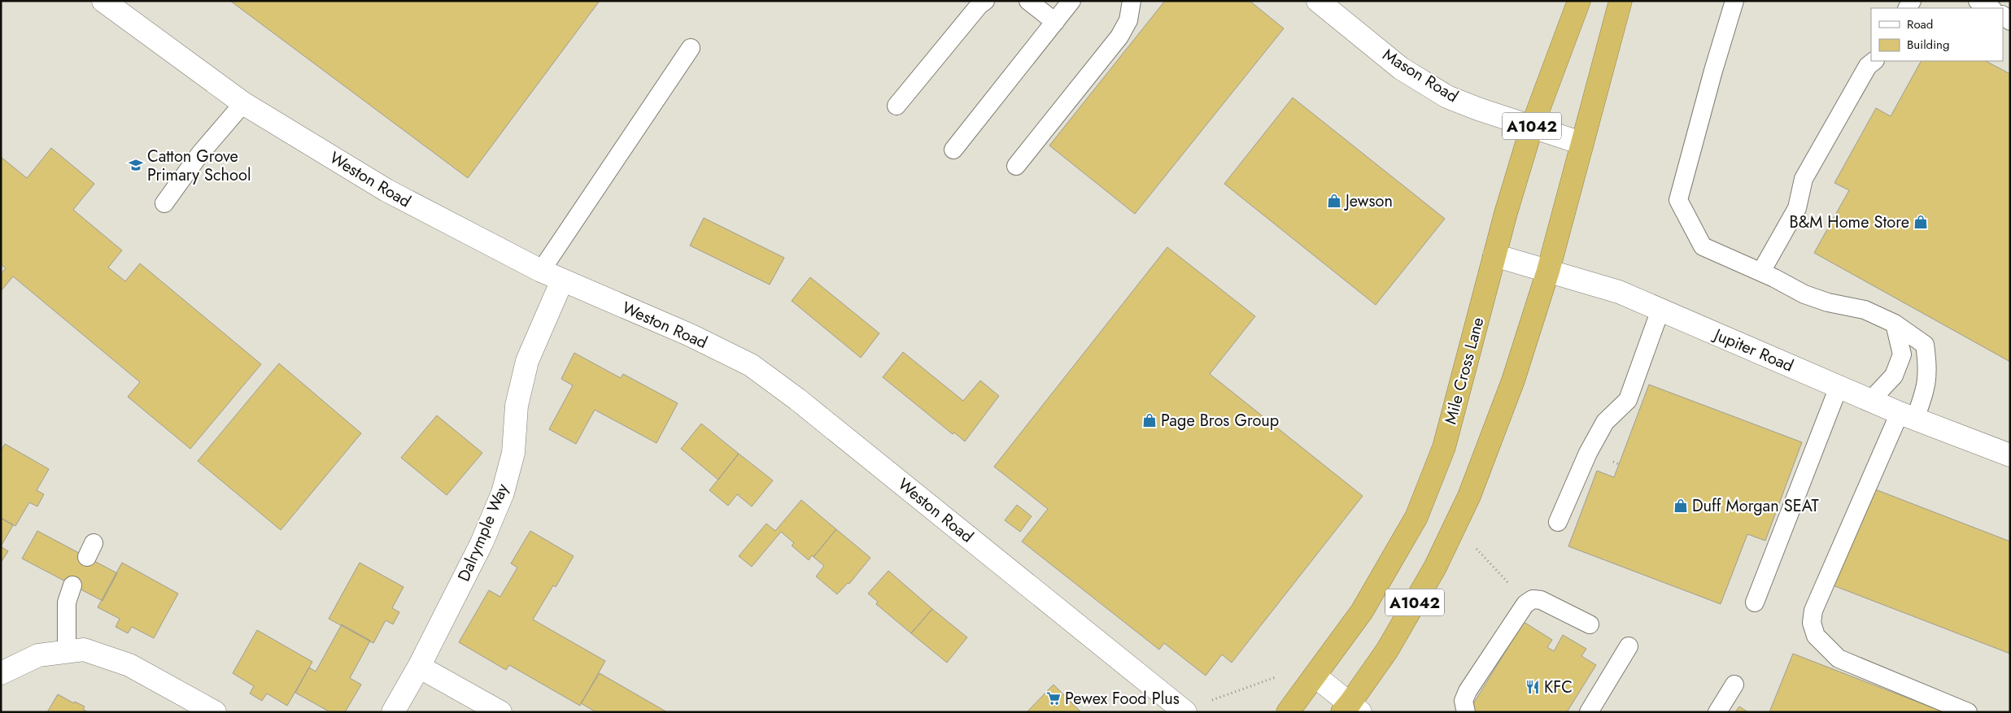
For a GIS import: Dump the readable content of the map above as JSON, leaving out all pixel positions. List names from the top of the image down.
{
  "streets": {
    "highway": ["A1042", "Mile Cross Lane"],
    "street": [
      "Mason Road",
      "Weston Road",
      "Jupiter Road",
      "Dalrymple Way"
    ]
  },
  "crossings": [
    ["Mason Road", "A1042"],
    ["Mason Road", "Mile Cross Lane"],
    ["A1042", "Jupiter Road"],
    ["Weston Road", "Dalrymple Way"],
    ["Jupiter Road", "Mile Cross Lane"]
  ],
  "places": {
    "school or university": ["Catton Grove Primary School"],
    "shop": [
      "Jewson",
      "B&M Home Store",
      "Page Bros Group",
      "Duff Morgan SEAT"
    ],
    "restaurant": ["KFC"],
    "supermarket": ["Pewex Food Plus"]
  },
  "legend": ["Road", "Building"]
}
